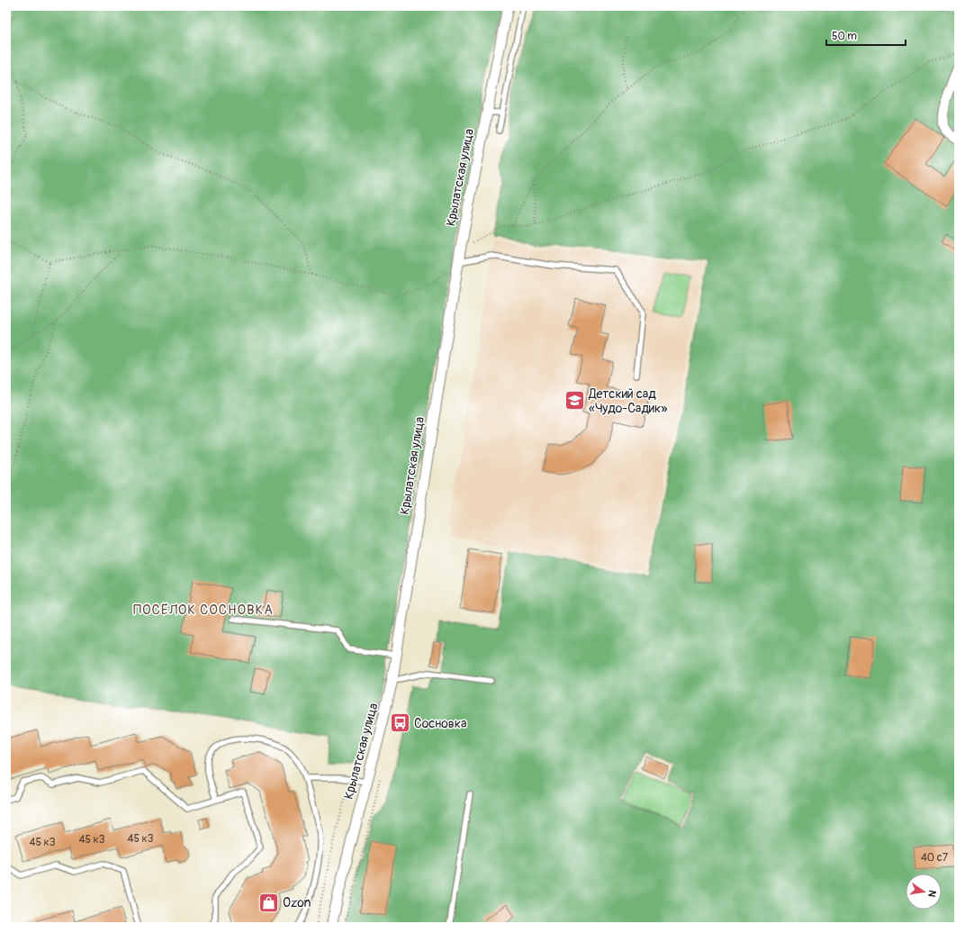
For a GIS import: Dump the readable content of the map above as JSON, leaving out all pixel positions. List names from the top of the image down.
{
  "streets": {
    "street": ["Крылатская улица"]
  },
  "districts": ["ПОСЁЛОК СОСНОВКА"],
  "places": {
    "school or university": ["Детский сад «Чудо-Садик»"],
    "bus stop": ["Сосновка"],
    "shop": ["Ozon"]
  },
  "house_numbers": [
    "45 к3",
    "45 к3",
    "45 к3",
    "40 с7"
  ],
  "scale_bar": "50 m",
  "north": "right"
}
